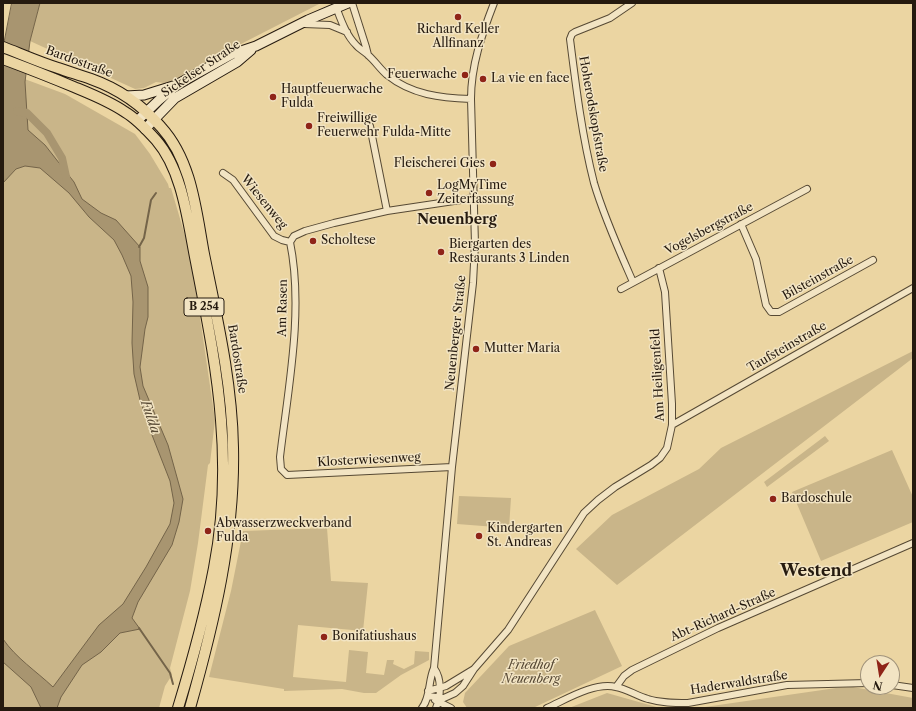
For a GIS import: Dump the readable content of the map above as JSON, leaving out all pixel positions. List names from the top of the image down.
{
  "streets": {
    "main road": ["Bardostraße", "Sickelser Straße", "B 254"],
    "street": [
      "Hoherodskopfstraße",
      "Wiesenweg",
      "Vogelsbergstraße",
      "Bilsteinstraße",
      "Am Rasen",
      "Neuenberger Straße",
      "Taufsteinstraße",
      "Am Heiligenfeld",
      "Klosterwiesenweg",
      "Abt-Richard-Straße",
      "Haderwaldstraße"
    ]
  },
  "crossings": [
    ["Bardostraße", "Sickelser Straße"],
    ["Hoherodskopfstraße", "Vogelsbergstraße"],
    ["Wiesenweg", "Am Rasen"],
    ["Vogelsbergstraße", "Bilsteinstraße"],
    ["Vogelsbergstraße", "Am Heiligenfeld"],
    ["Am Rasen", "Klosterwiesenweg"],
    ["Neuenberger Straße", "Am Heiligenfeld"],
    ["Neuenberger Straße", "Klosterwiesenweg"],
    ["Taufsteinstraße", "Am Heiligenfeld"],
    ["Abt-Richard-Straße", "Haderwaldstraße"]
  ],
  "districts": ["Neuenberg", "Westend"],
  "water": ["Fulda"],
  "parks": ["Friedhof Neuenberg"],
  "places": [
    "Richard Keller Allfinanz",
    "Feuerwache",
    "La vie en face",
    "Hauptfeuerwache Fulda",
    "Freiwillige Feuerwehr Fulda-Mitte",
    "Fleischerei Gies",
    "LogMyTime Zeiterfassung",
    "Scholtese",
    "Biergarten des Restaurants 3 Linden",
    "Mutter Maria",
    "Bardoschule",
    "Abwasserzweckverband Fulda",
    "Kindergarten St. Andreas",
    "Bonifatiushaus"
  ],
  "north": "bottom"
}
